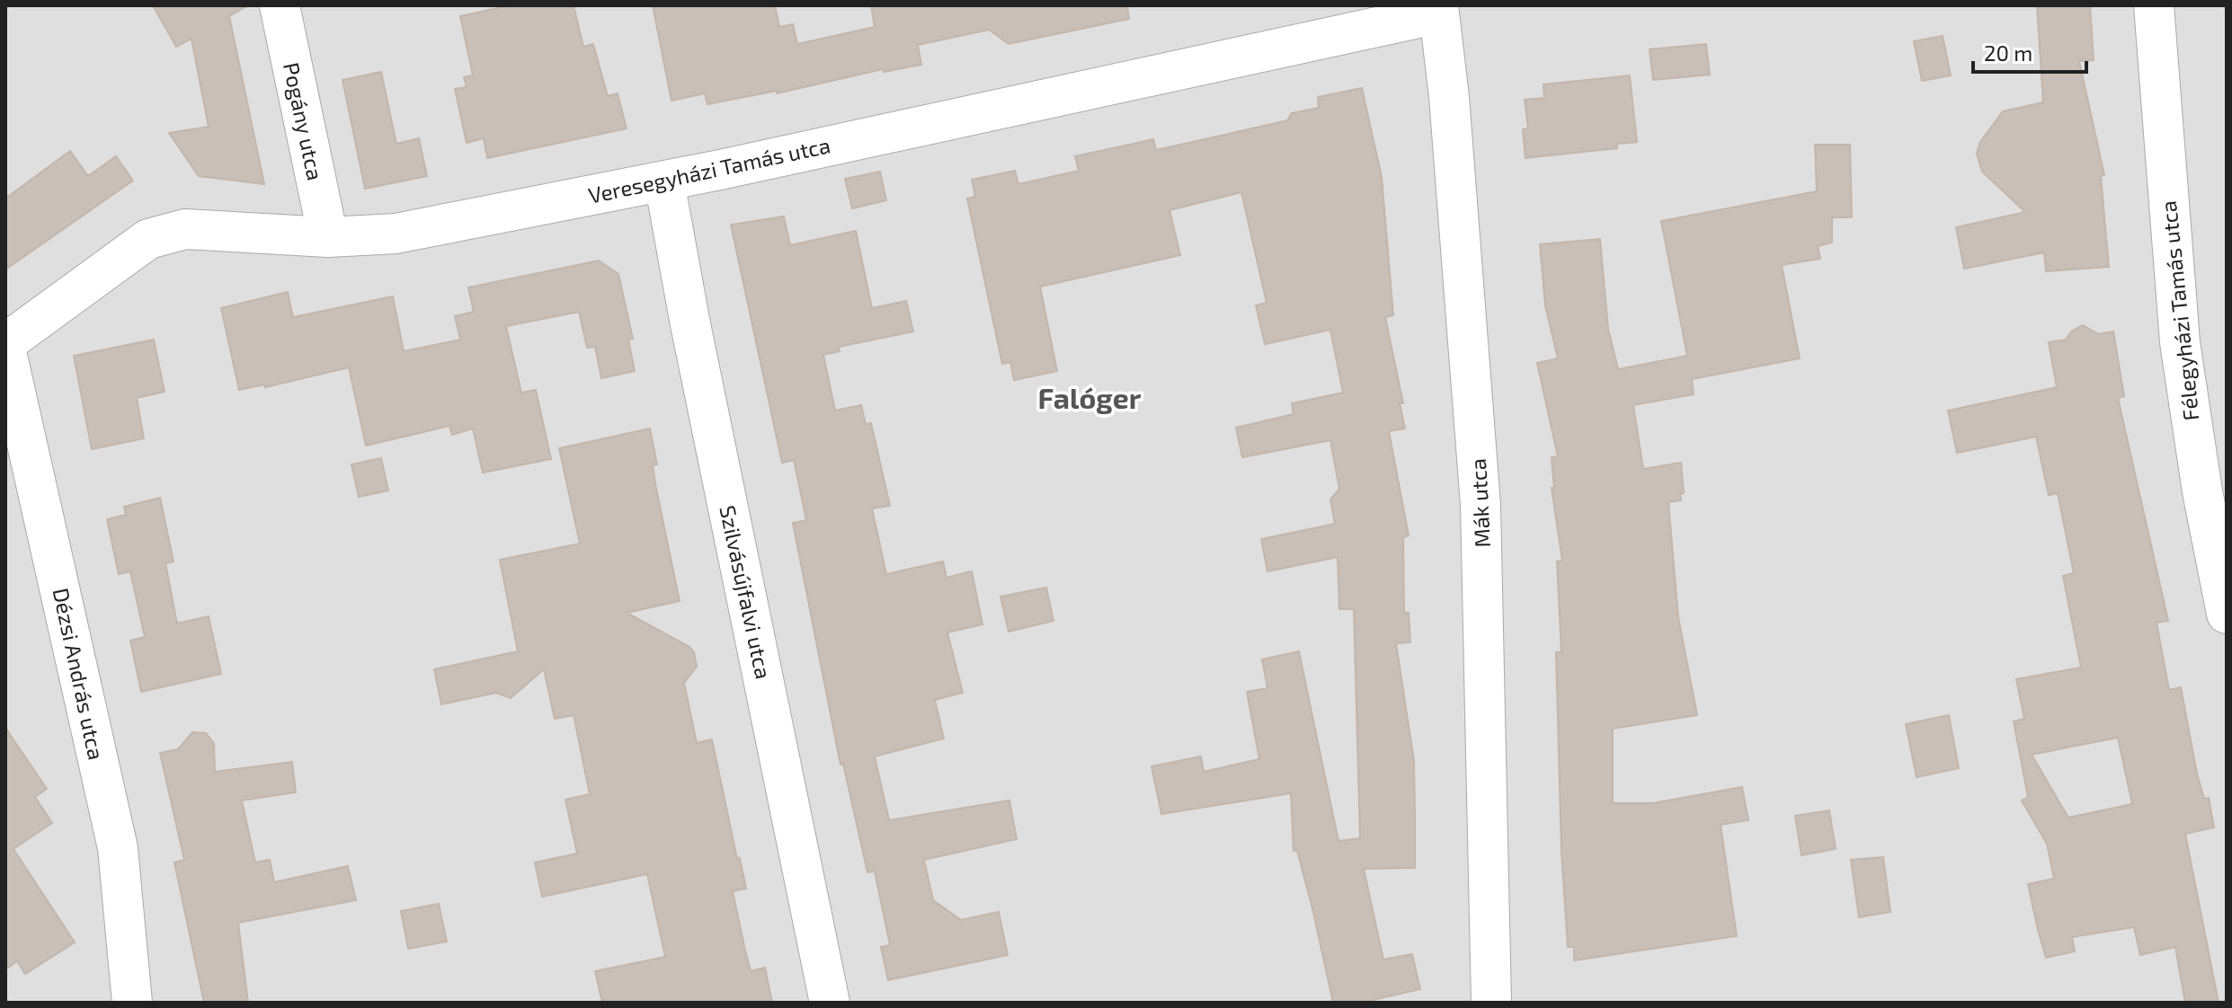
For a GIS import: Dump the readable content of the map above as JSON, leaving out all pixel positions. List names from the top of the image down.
{
  "streets": {
    "street": [
      "Pogány utca",
      "Veresegyházi Tamás utca",
      "Félegyházi Tamás utca",
      "Mák utca",
      "Szilvásújfalvi utca",
      "Dézsi András utca"
    ]
  },
  "crossings": [
    ["Pogány utca", "Veresegyházi Tamás utca"],
    ["Veresegyházi Tamás utca", "Mák utca"],
    ["Veresegyházi Tamás utca", "Szilvásújfalvi utca"],
    ["Veresegyházi Tamás utca", "Dézsi András utca"]
  ],
  "districts": ["Falóger"],
  "scale_bar": "20 m"
}
